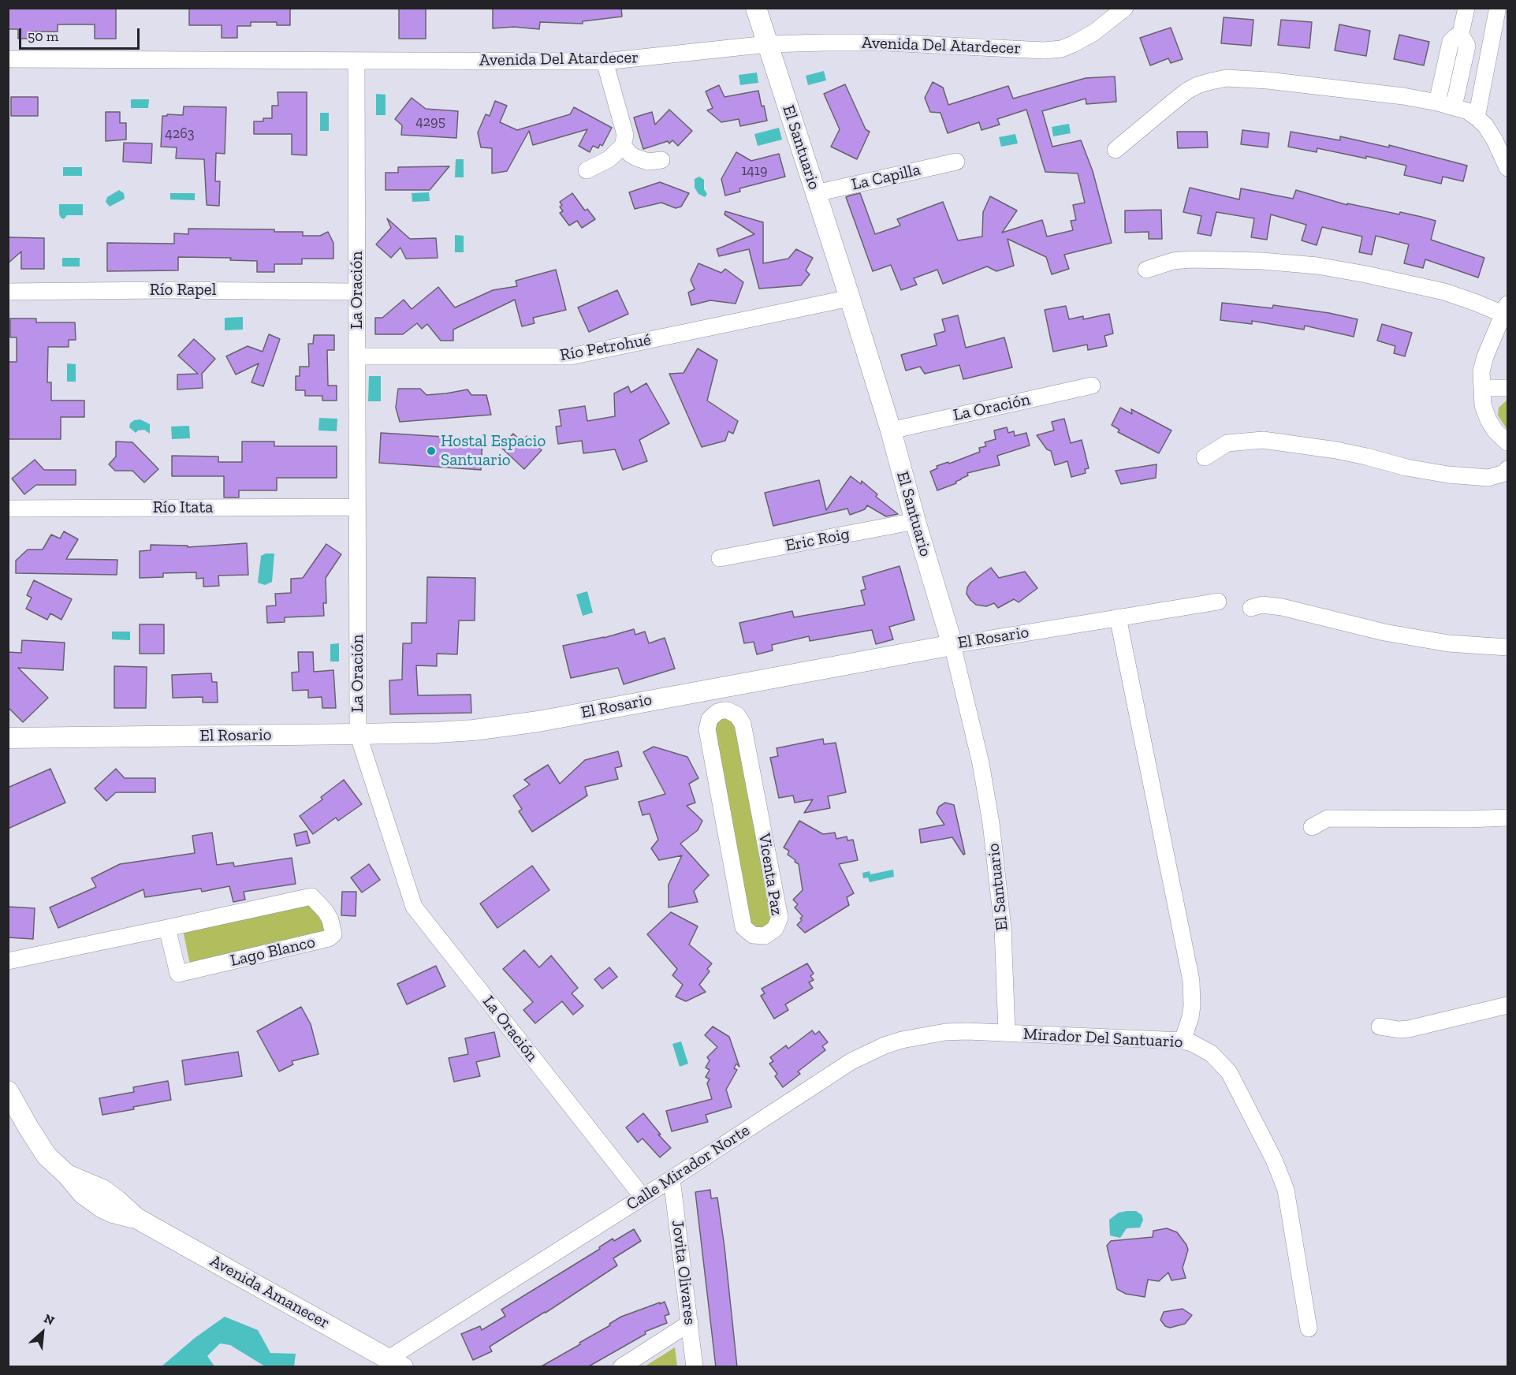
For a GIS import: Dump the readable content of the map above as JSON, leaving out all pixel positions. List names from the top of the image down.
{
  "streets": {
    "street": [
      "Avenida Del Atardecer",
      "El Santuario",
      "La Capilla",
      "Río Rapel",
      "La Oración",
      "Río Petrohué",
      "Río Itata",
      "Eric Roig",
      "El Rosario",
      "Vicenta Paz",
      "Lago Blanco",
      "Mirador Del Santuario",
      "Calle Mirador Norte",
      "Jovita Olivares",
      "Avenida Amanecer"
    ]
  },
  "crossings": [
    ["Avenida Del Atardecer", "El Santuario"],
    ["Avenida Del Atardecer", "La Oración"],
    ["El Santuario", "La Capilla"],
    ["El Santuario", "La Oración"],
    ["El Santuario", "Río Petrohué"],
    ["El Santuario", "Eric Roig"],
    ["El Santuario", "El Rosario"],
    ["El Santuario", "Mirador Del Santuario"],
    ["El Santuario", "Calle Mirador Norte"],
    ["Río Rapel", "La Oración"],
    ["La Oración", "Río Petrohué"],
    ["La Oración", "Río Itata"],
    ["La Oración", "El Rosario"],
    ["La Oración", "Calle Mirador Norte"],
    ["Mirador Del Santuario", "Calle Mirador Norte"],
    ["Calle Mirador Norte", "Jovita Olivares"],
    ["Calle Mirador Norte", "Avenida Amanecer"]
  ],
  "places": ["Hostal Espacio Santuario"],
  "house_numbers": ["4295", "4263", "1419"],
  "scale_bar": "50 m",
  "north": "top right"
}
